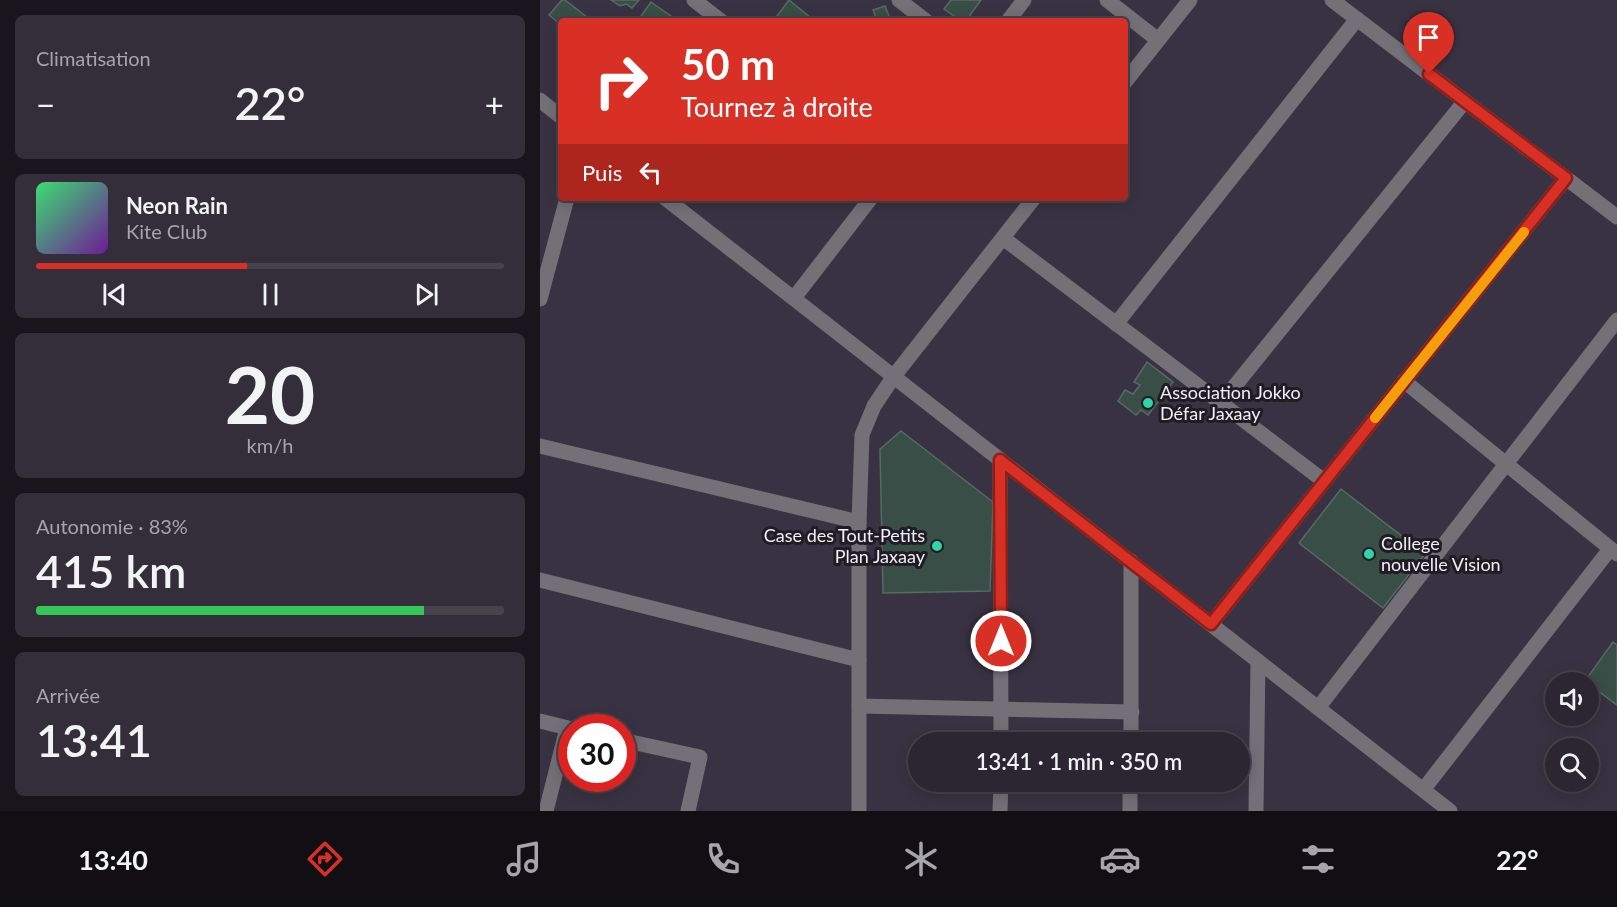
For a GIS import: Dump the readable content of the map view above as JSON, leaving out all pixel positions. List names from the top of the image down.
{
  "places": ["Association Jokko Défar Jaxaay", "Case des Tout-Petits Plan Jaxaay", "College nouvelle Vision"],
  "page": {
    "tile": [
      "Climatisation",
      ["20", "km/h"],
      ["Autonomie · 83%", "415 km"],
      ["Arrivée", "13:41"]
    ],
    "turn": ["50 m", "Tournez à droite"],
    "heat": ["−", "22°", "+"],
    "then": "Puis",
    "song": ["Neon Rain", "Kite Club"],
    "limit": "30",
    "trip": "13:41 · 1 min · 350 m",
    "tabs": ["13:40", "22°"]
  }
}
